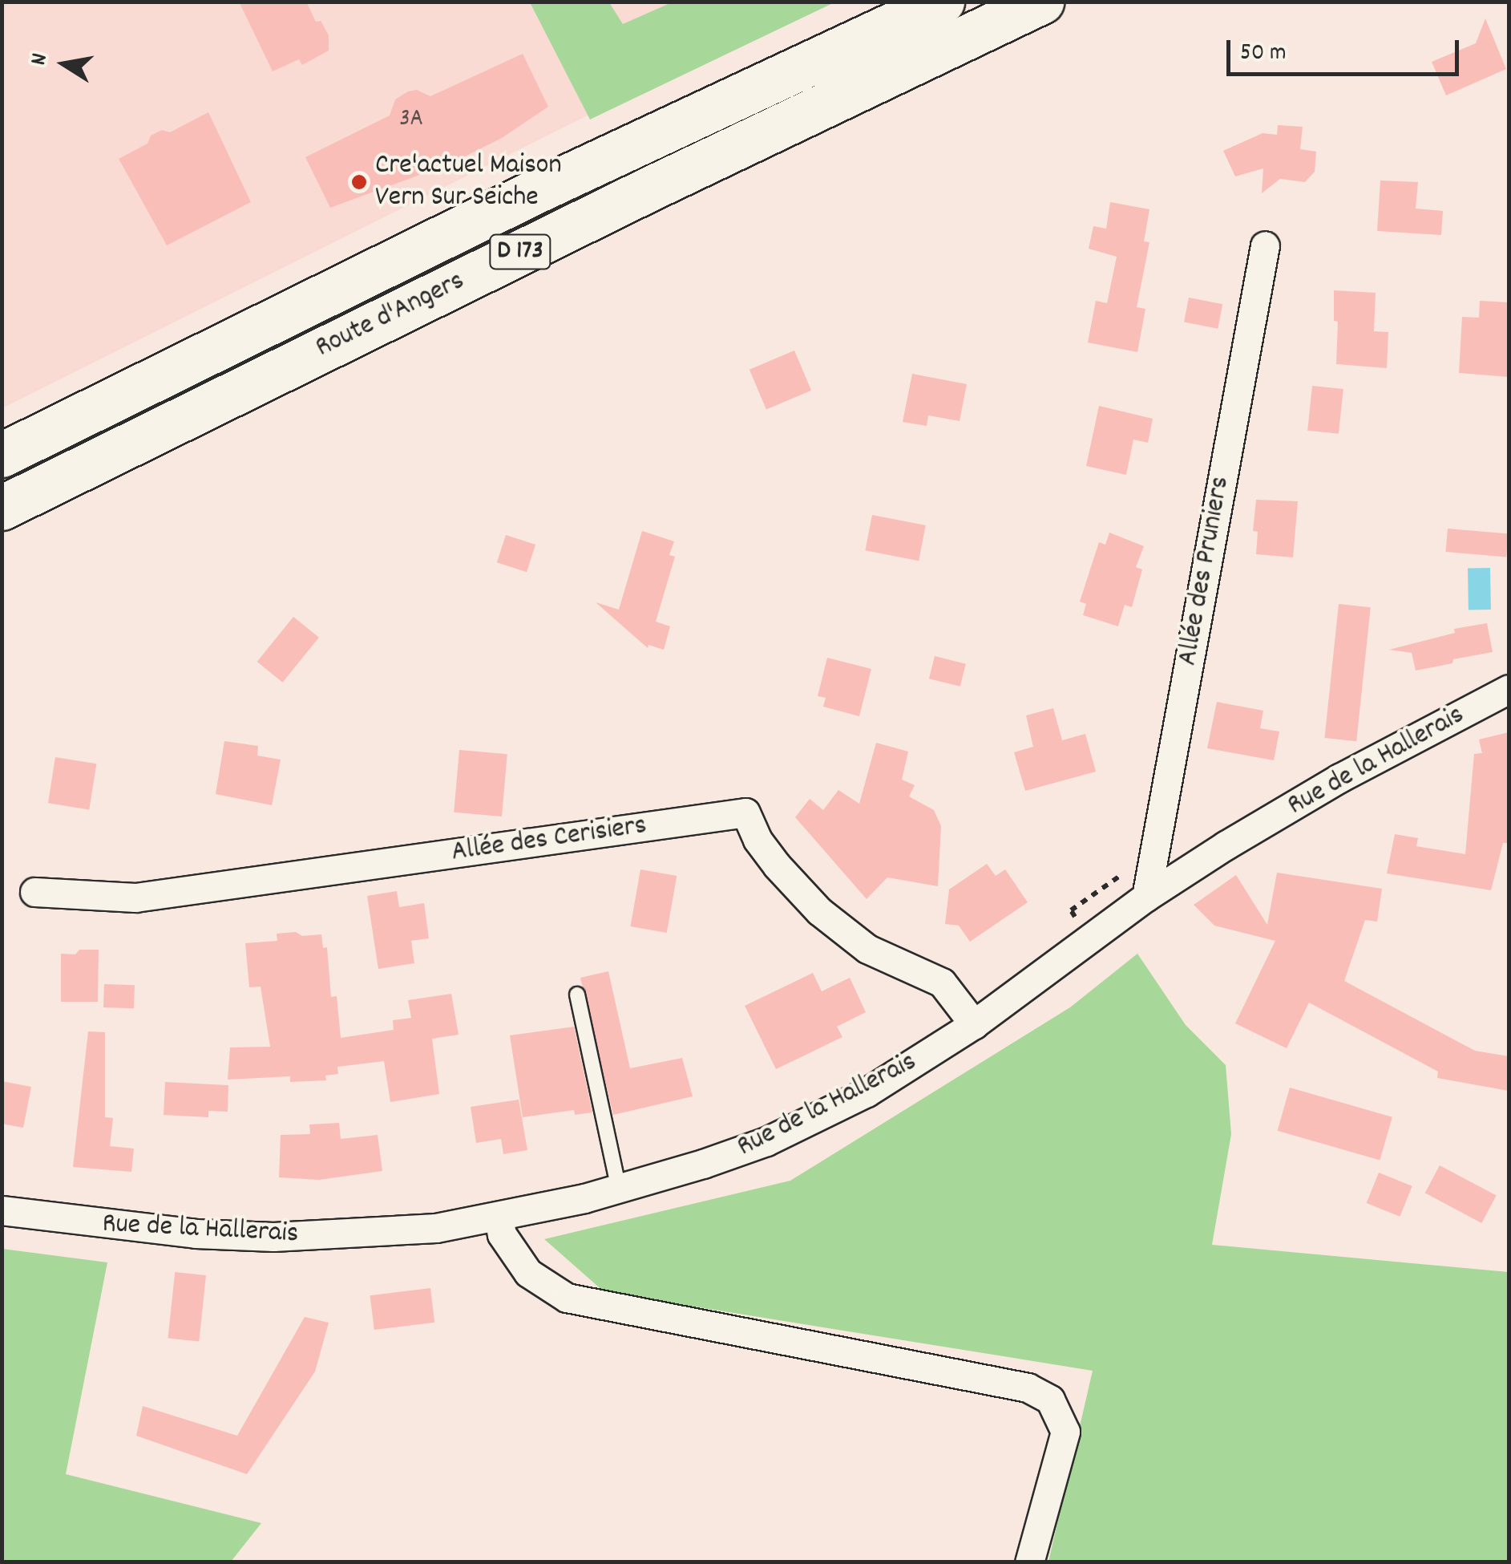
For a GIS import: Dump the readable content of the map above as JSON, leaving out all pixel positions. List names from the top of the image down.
{
  "streets": {
    "highway": ["D 173", "Route d'Angers"],
    "street": ["Allée des Pruniers", "Rue de la Hallerais", "Allée des Cerisiers"]
  },
  "crossings": [
    ["Allée des Pruniers", "Rue de la Hallerais"],
    ["Rue de la Hallerais", "Allée des Cerisiers"]
  ],
  "places": ["Cre'actuel Maison Vern Sur Seiche"],
  "house_numbers": ["3A"],
  "scale_bar": "50 m",
  "north": "left"
}
